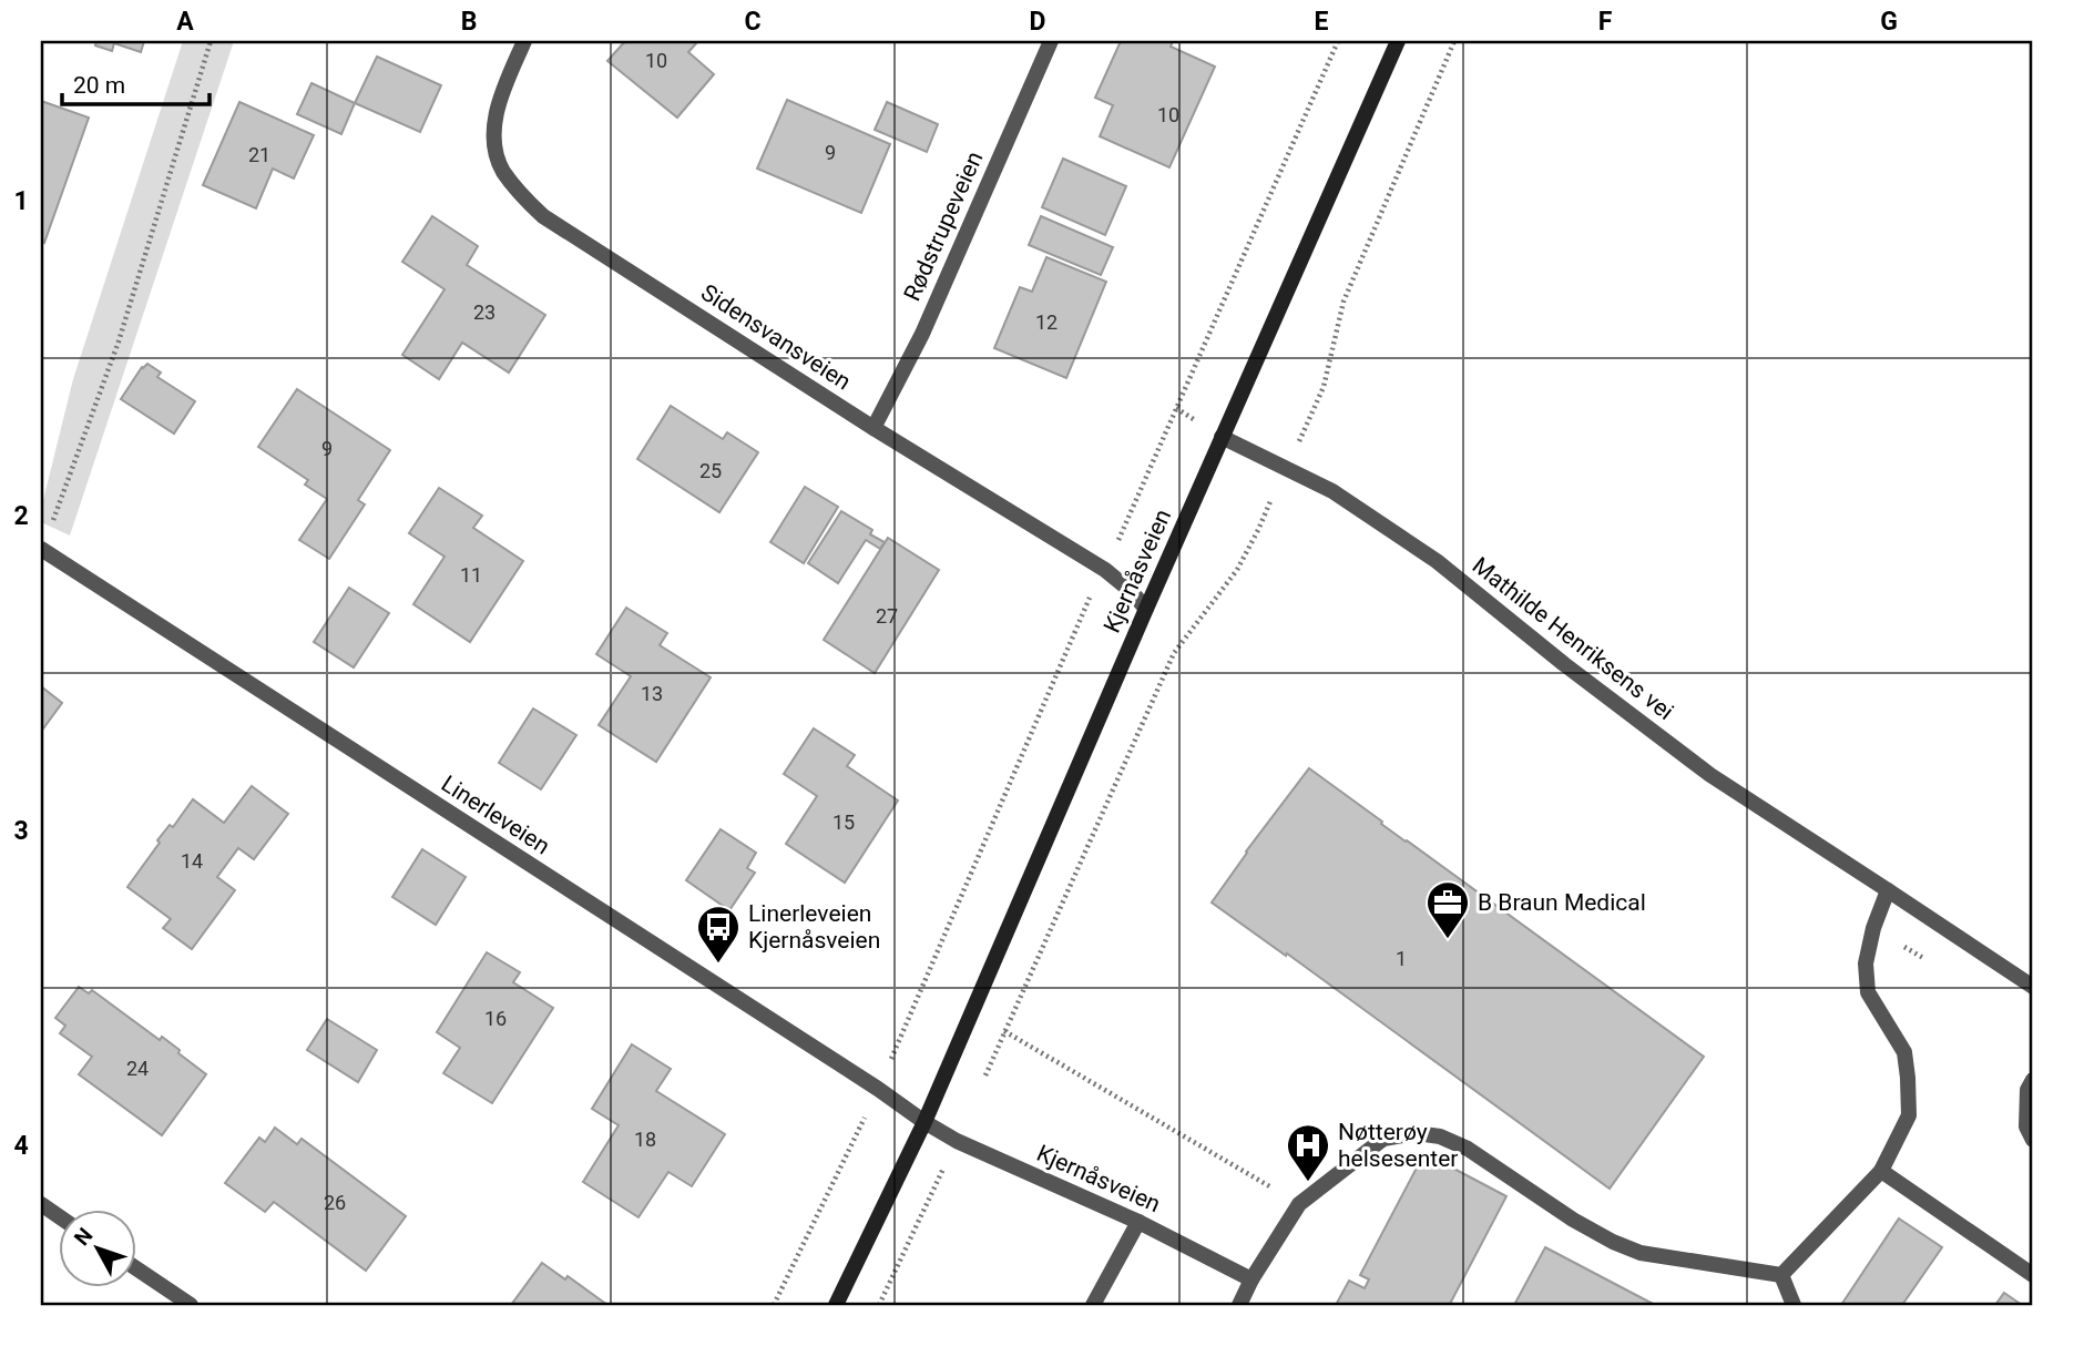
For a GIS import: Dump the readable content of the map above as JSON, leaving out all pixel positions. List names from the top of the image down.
{
  "streets": {
    "main road": ["Kjernåsveien"],
    "street": [
      "Rødstrupeveien",
      "Sidensvansveien",
      "Mathilde Henriksens vei",
      "Linerleveien"
    ]
  },
  "crossings": [
    ["Rødstrupeveien", "Sidensvansveien"],
    ["Sidensvansveien", "Kjernåsveien"],
    ["Kjernåsveien", "Mathilde Henriksens vei"],
    ["Kjernåsveien", "Linerleveien"]
  ],
  "places": {
    "office": ["B Braun Medical"],
    "bus stop": ["Linerleveien Kjernåsveien"],
    "hospital": ["Nøtterøy helsesenter"]
  },
  "house_numbers": [
    "10",
    "10",
    "9",
    "21",
    "23",
    "12",
    "9",
    "25",
    "11",
    "27",
    "13",
    "15",
    "14",
    "1",
    "16",
    "24",
    "18",
    "26"
  ],
  "scale_bar": "20 m",
  "north": "top left",
  "grid": {
    "columns": [
      "A",
      "B",
      "C",
      "D",
      "E",
      "F",
      "G"
    ],
    "rows": [
      "1",
      "2",
      "3",
      "4"
    ]
  }
}
